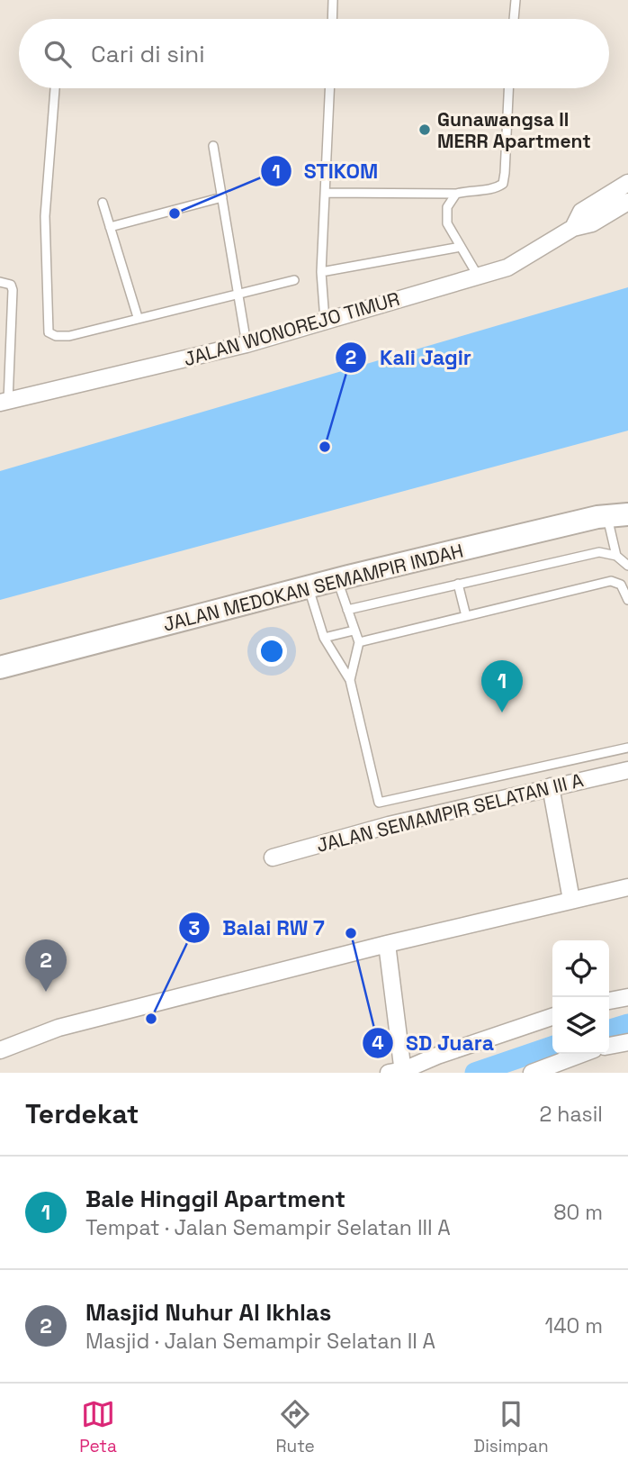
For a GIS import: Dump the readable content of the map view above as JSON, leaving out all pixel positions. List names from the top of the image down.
{
  "streets": {
    "street": ["JALAN WONOREJO TIMUR", "JALAN MEDOKAN SEMAMPIR INDAH", "JALAN SEMAMPIR SELATAN III A"]
  },
  "places": [
    "Gunawangsa II MERR Apartment",
    "STIKOM",
    "Kali Jagir",
    "SD Juara",
    "Balai RW 7"
  ],
  "page": {
    "search": "Cari di sini",
    "pins": ["1", "2"],
    "heading": ["Terdekat", "2 hasil"],
    "list": [
      {
        "mark": "1",
        "name": "Bale Hinggil Apartment",
        "note": "Tempat · Jalan Semampir Selatan III A",
        "value": "80 m"
      },
      {
        "mark": "2",
        "name": "Masjid Nuhur Al Ikhlas",
        "note": "Masjid · Jalan Semampir Selatan II A",
        "value": "140 m"
      }
    ],
    "nav": ["Peta", "Rute", "Disimpan"]
  }
}
